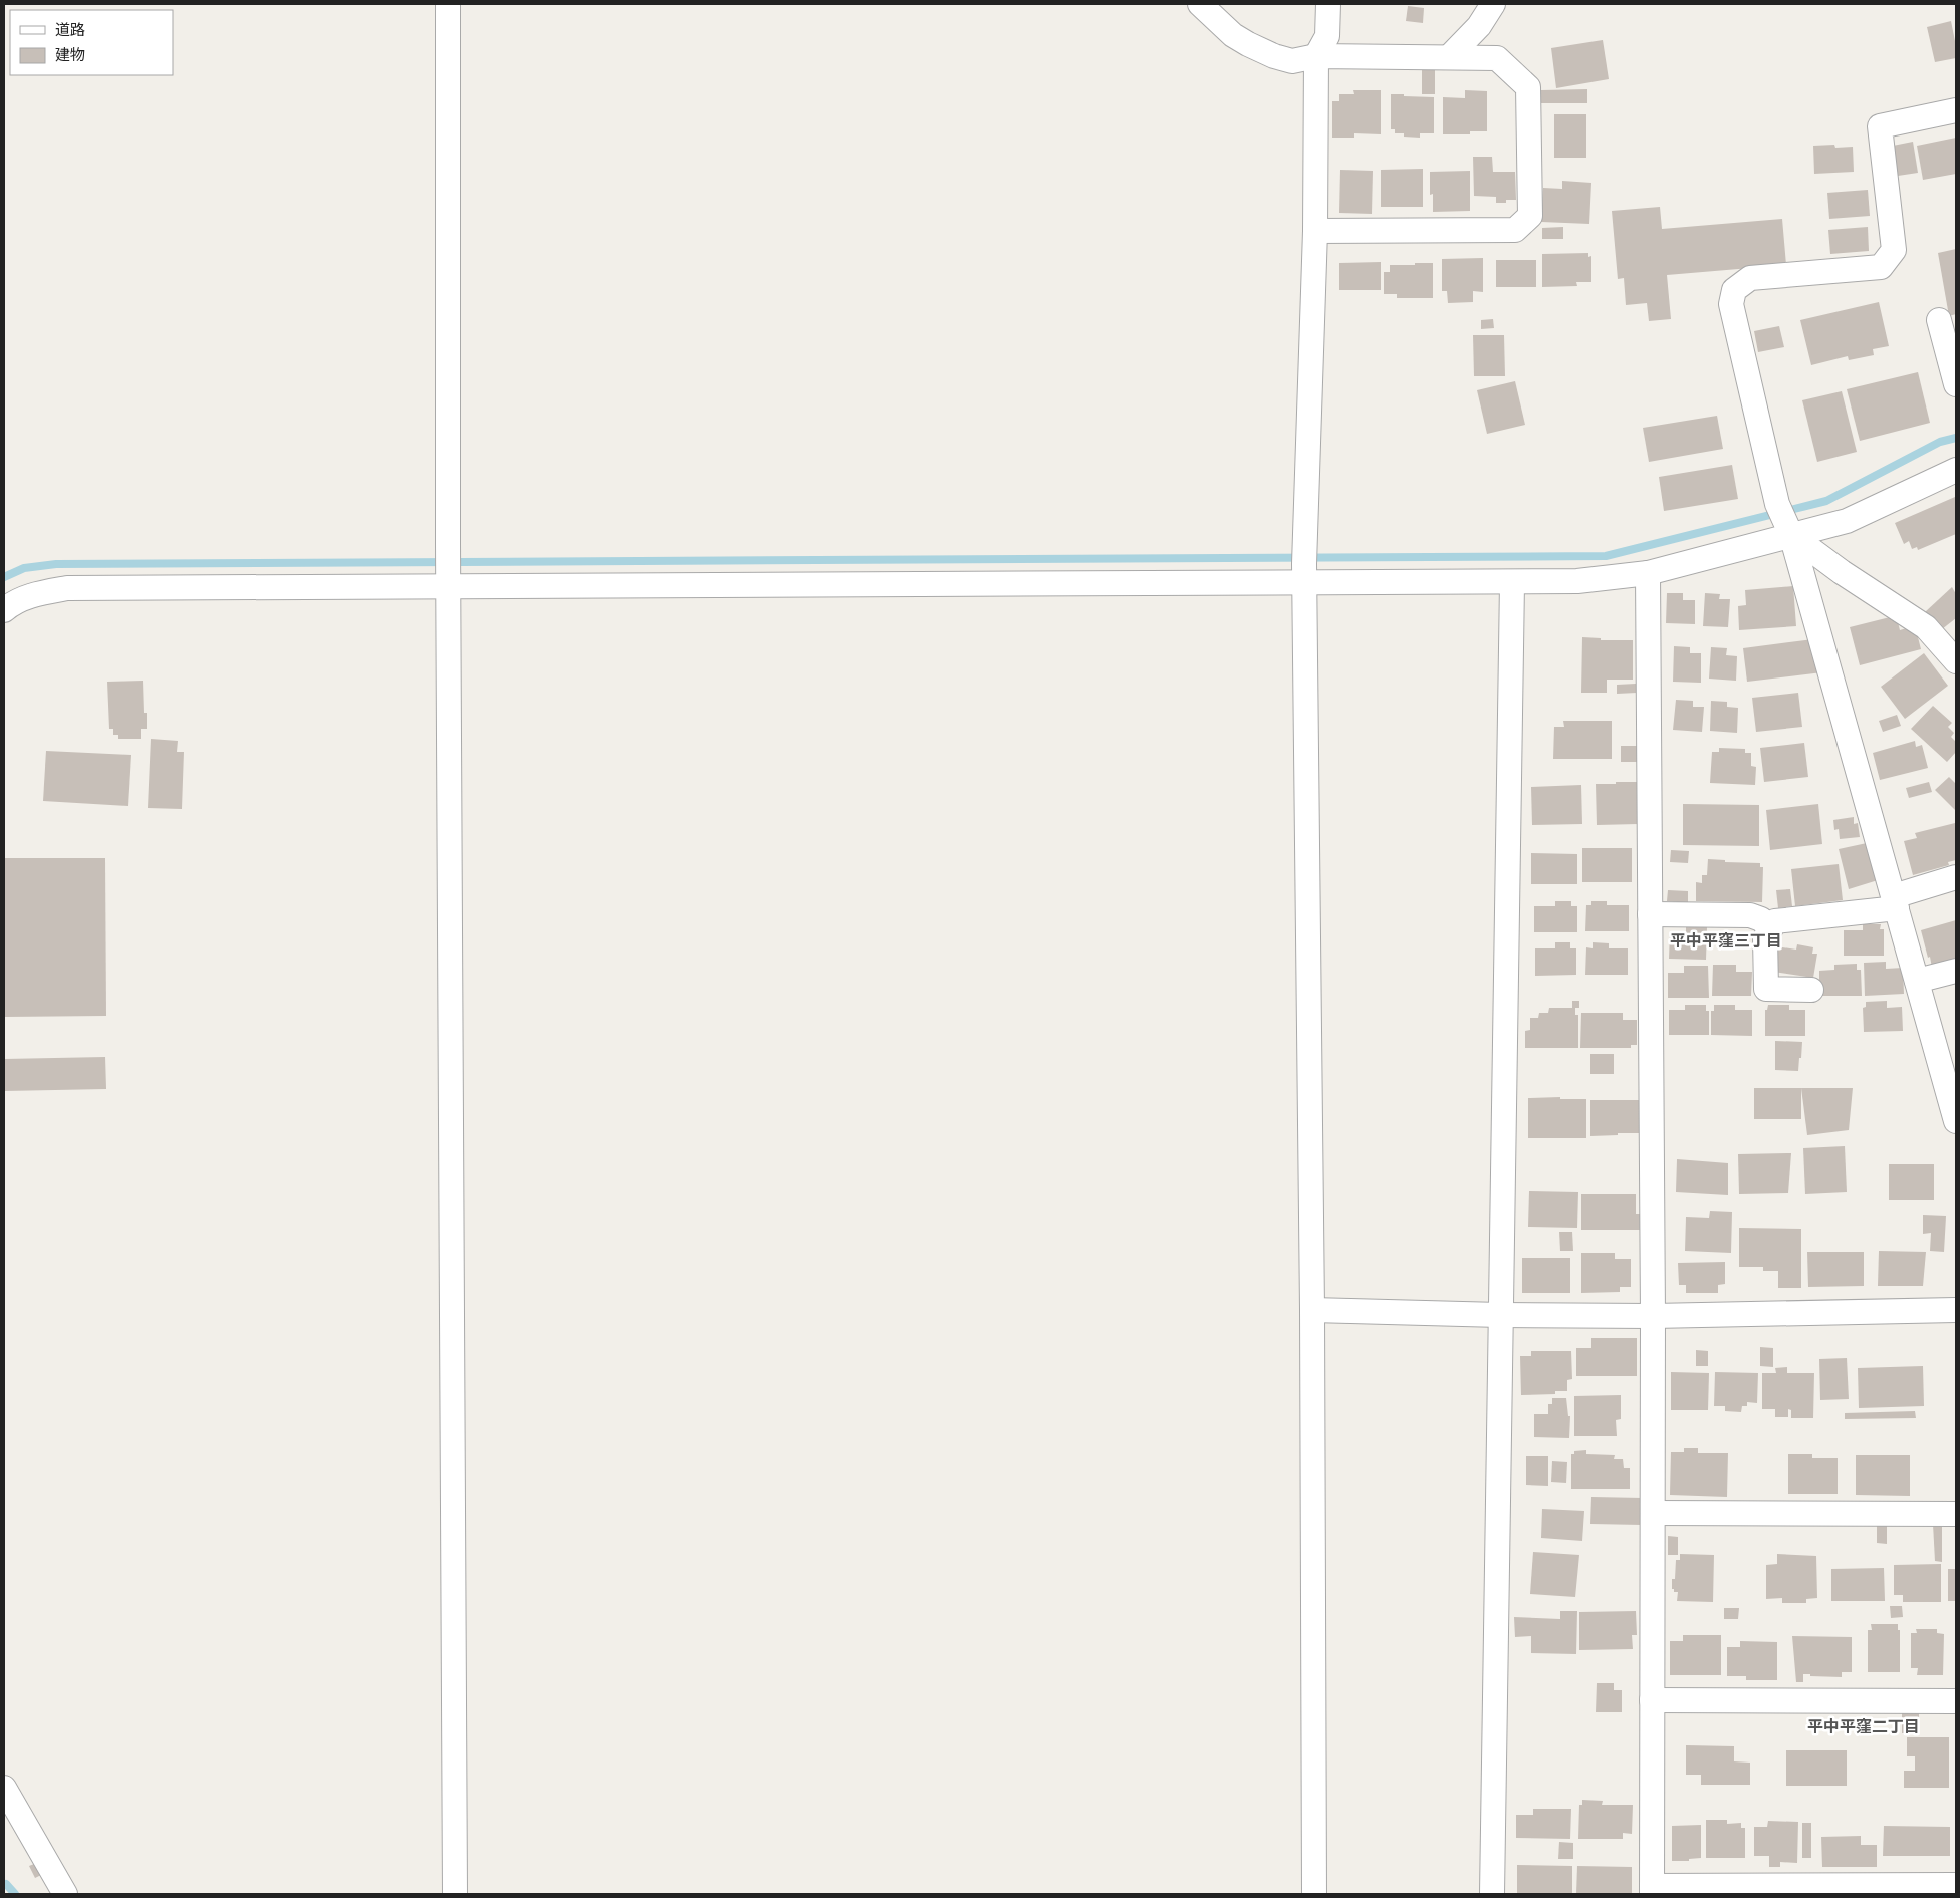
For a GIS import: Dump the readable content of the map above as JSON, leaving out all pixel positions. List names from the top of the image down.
{
  "districts": ["平中平窪三丁目", "平中平窪二丁目"],
  "legend": ["道路", "建物"]
}
